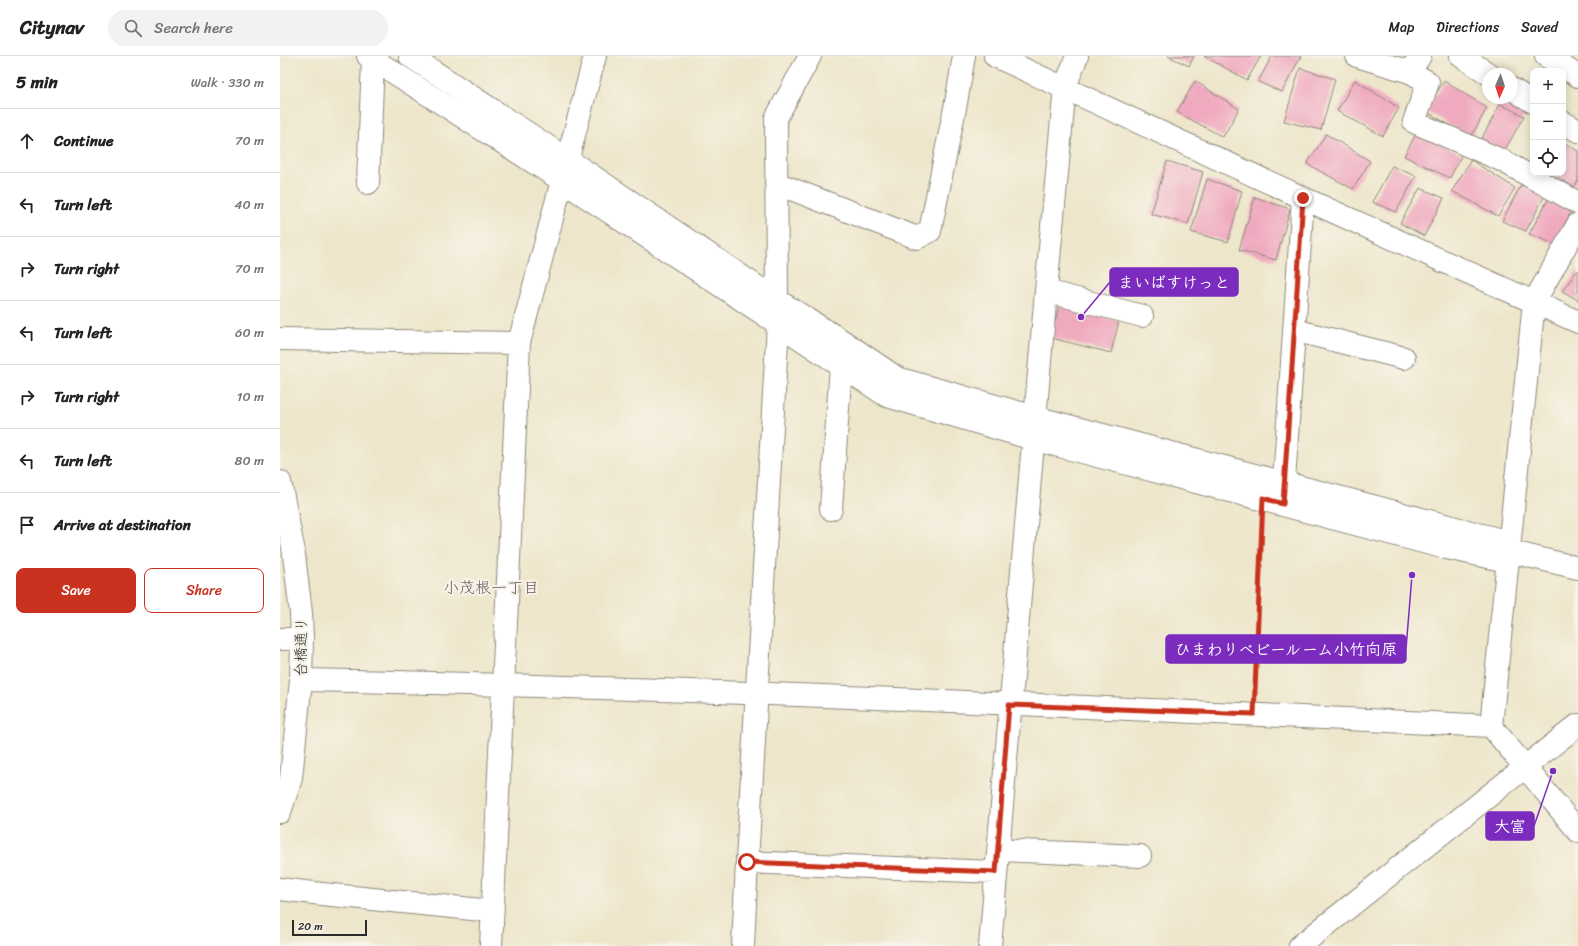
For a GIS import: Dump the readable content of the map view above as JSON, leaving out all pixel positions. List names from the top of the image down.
{
  "streets": {
    "street": ["台橋通り"]
  },
  "districts": ["小茂根一丁目"],
  "places": ["まいばすけっと", "ひまわりベビールーム小竹向原", "大富"],
  "scale_bar": "20 m",
  "north": "bottom",
  "page": {
    "header": "Citynav",
    "search": "Search here",
    "nav": ["Map", "Directions", "Saved"],
    "heading": ["5 min", "Walk · 330 m"],
    "map_buttons": ["+", "−"],
    "list": [
      ["Continue", "70 m"],
      ["Turn left", "40 m"],
      ["Turn right", "70 m"],
      ["Turn left", "60 m"],
      ["Turn right", "10 m"],
      ["Turn left", "80 m"],
      "Arrive at destination"
    ],
    "buttons": ["Save", "Share"],
    "scale": "20 m"
  }
}
